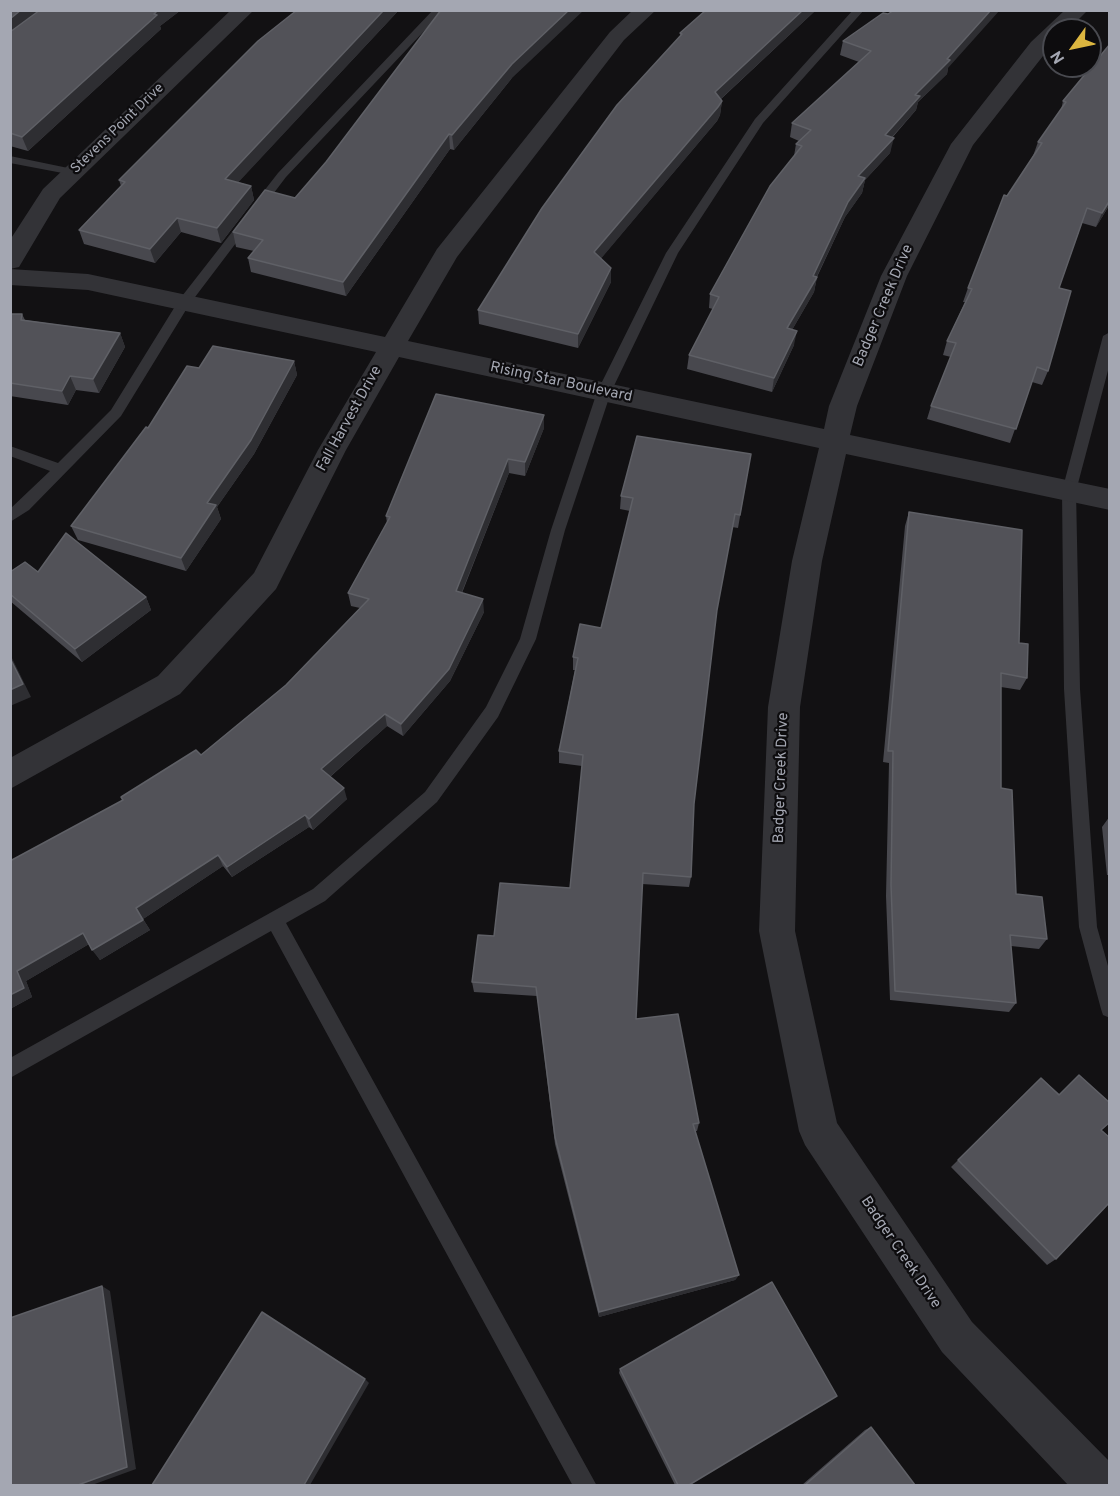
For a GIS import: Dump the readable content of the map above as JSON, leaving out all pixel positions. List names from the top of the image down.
{
  "streets": {
    "street": [
      "Stevens Point Drive",
      "Badger Creek Drive",
      "Rising Star Boulevard",
      "Fall Harvest Drive"
    ]
  },
  "crossings": [
    ["Badger Creek Drive", "Rising Star Boulevard"],
    ["Rising Star Boulevard", "Fall Harvest Drive"]
  ],
  "north": "bottom left"
}
